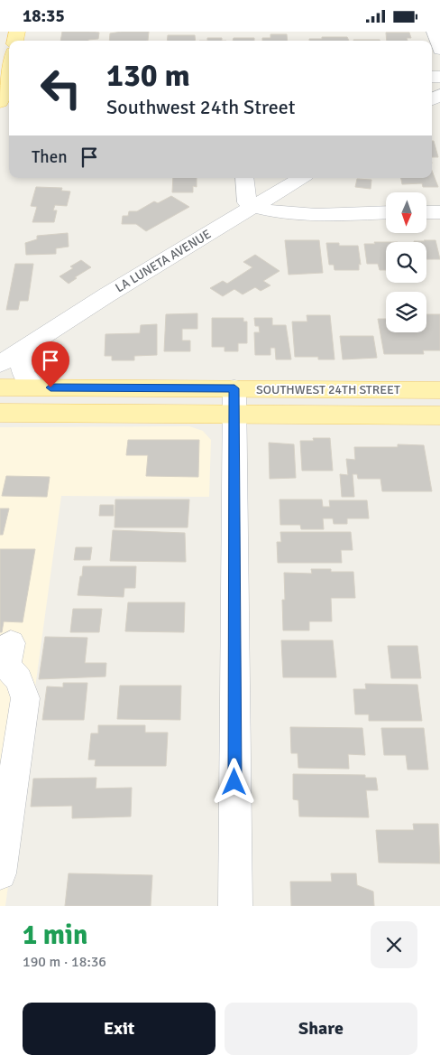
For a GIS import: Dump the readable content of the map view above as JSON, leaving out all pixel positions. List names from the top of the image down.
{
  "streets": {
    "main road": ["SOUTHWEST 24TH STREET"],
    "street": ["LA LUNETA AVENUE"]
  },
  "north": "bottom",
  "page": {
    "status": "18:35",
    "turn": ["130 m", "Southwest 24th Street"],
    "then": "Then",
    "heading": ["1 min", "190 m · 18:36"],
    "buttons": ["Exit", "Share"]
  }
}
